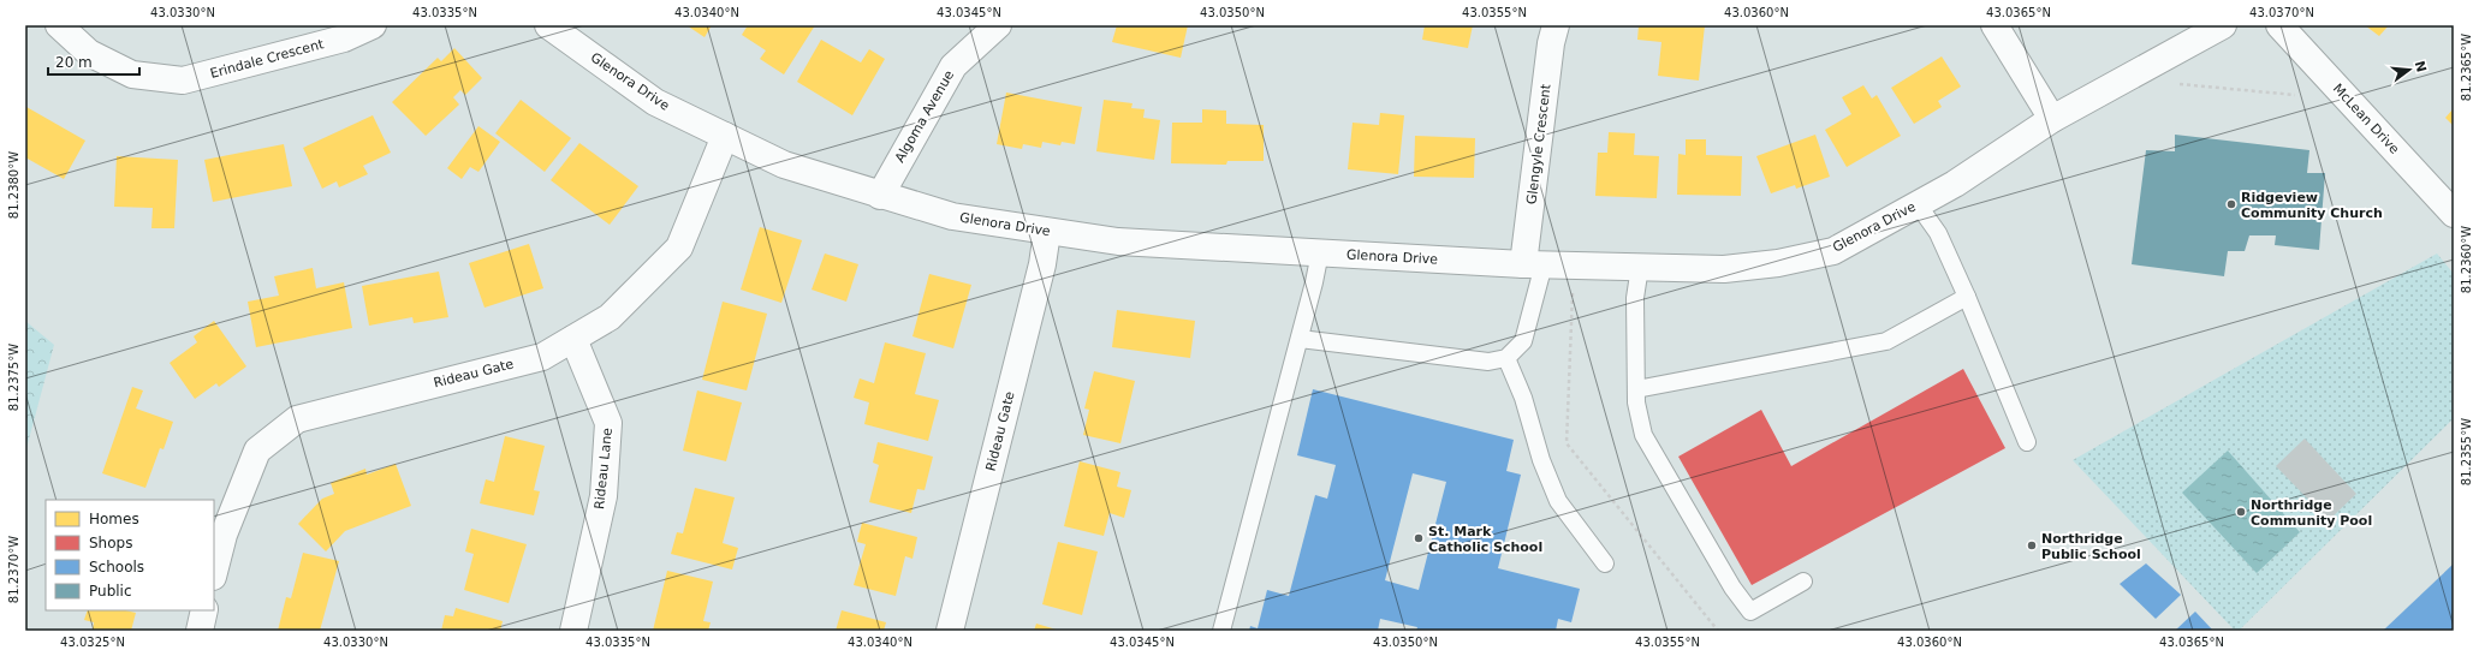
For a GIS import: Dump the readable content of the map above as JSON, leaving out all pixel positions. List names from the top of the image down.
{
  "streets": {
    "street": [
      "Erindale Crescent",
      "Glenora Drive",
      "Algoma Avenue",
      "McLean Drive",
      "Glengyle Crescent",
      "Rideau Gate",
      "Rideau Lane"
    ]
  },
  "crossings": [
    ["Glenora Drive", "Algoma Avenue"],
    ["Glenora Drive", "Glengyle Crescent"],
    ["Glenora Drive", "Rideau Gate"],
    ["Rideau Gate", "Rideau Lane"]
  ],
  "places": [
    "Ridgeview Community Church",
    "Northridge Community Pool",
    "St. Mark Catholic School",
    "Northridge Public School"
  ],
  "legend": [
    "Homes",
    "Shops",
    "Schools",
    "Public"
  ],
  "scale_bar": "20 m",
  "north": "right",
  "coordinates": [
    "43.0330°N",
    "43.0335°N",
    "43.0340°N",
    "43.0345°N",
    "43.0350°N",
    "43.0355°N",
    "43.0360°N",
    "43.0365°N",
    "43.0370°N",
    "81.2365°W",
    "81.2380°W",
    "81.2360°W",
    "81.2375°W",
    "81.2355°W",
    "81.2370°W",
    "43.0325°N"
  ]
}
